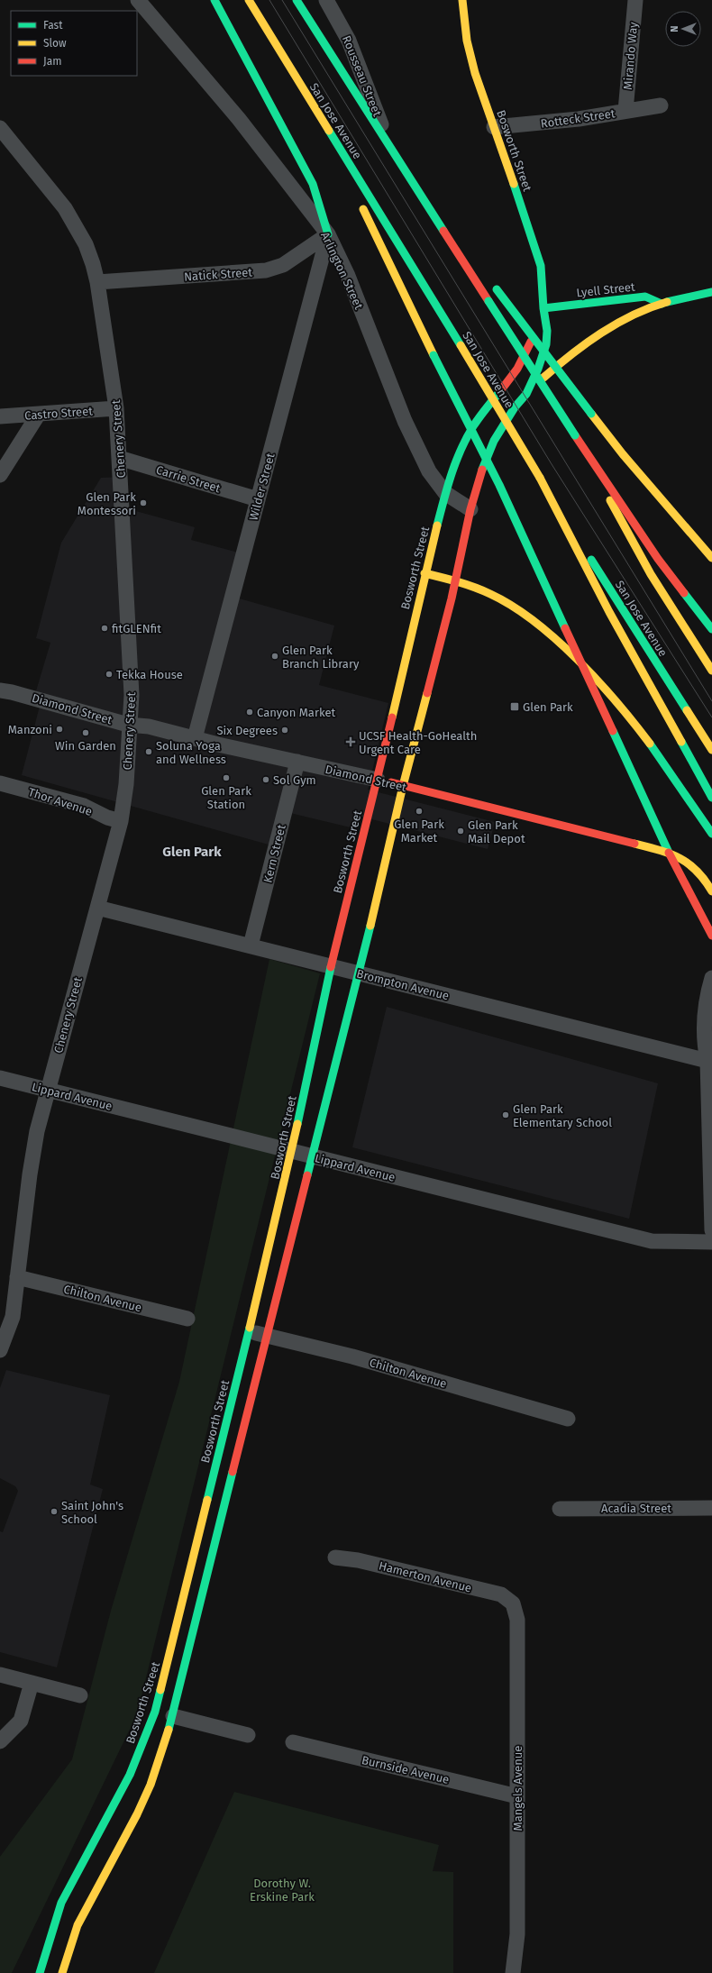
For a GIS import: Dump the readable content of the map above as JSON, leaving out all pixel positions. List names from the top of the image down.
{
  "streets": {
    "main road": [
      "San Jose Avenue",
      "Bosworth Street",
      "Lyell Street",
      "Diamond Street"
    ],
    "street": [
      "Mirando Way",
      "Rousseau Street",
      "Rotteck Street",
      "Arlington Street",
      "Natick Street",
      "Castro Street",
      "Chenery Street",
      "Carrie Street",
      "Wilder Street",
      "Thor Avenue",
      "Kern Street",
      "Brompton Avenue",
      "Lippard Avenue",
      "Chilton Avenue",
      "Acadia Street",
      "Hamerton Avenue",
      "Burnside Avenue",
      "Mangels Avenue"
    ]
  },
  "crossings": [
    ["Mirando Way", "Rotteck Street"],
    ["Rotteck Street", "Bosworth Street"],
    ["Bosworth Street", "Arlington Street"],
    ["Bosworth Street", "Lyell Street"],
    ["Bosworth Street", "Diamond Street"],
    ["Bosworth Street", "Brompton Avenue"],
    ["Bosworth Street", "Lippard Avenue"],
    ["Bosworth Street", "Chilton Avenue"],
    ["Arlington Street", "Natick Street"],
    ["Arlington Street", "Wilder Street"],
    ["Natick Street", "Chenery Street"],
    ["Natick Street", "Wilder Street"],
    ["Castro Street", "Chenery Street"],
    ["Chenery Street", "Carrie Street"],
    ["Chenery Street", "Diamond Street"],
    ["Chenery Street", "Thor Avenue"],
    ["Chenery Street", "Brompton Avenue"],
    ["Chenery Street", "Lippard Avenue"],
    ["Chenery Street", "Chilton Avenue"],
    ["Carrie Street", "Wilder Street"],
    ["Wilder Street", "Diamond Street"],
    ["Diamond Street", "Kern Street"],
    ["Kern Street", "Brompton Avenue"],
    ["Hamerton Avenue", "Mangels Avenue"],
    ["Burnside Avenue", "Mangels Avenue"]
  ],
  "districts": ["Glen Park"],
  "parks": ["Dorothy W. Erskine Park"],
  "places": {
    "other": [
      "Glen Park Montessori",
      "fitGLENfit",
      "Glen Park Branch Library",
      "Tekka House",
      "Canyon Market",
      "Manzoni",
      "Six Degrees",
      "Win Garden",
      "Soluna Yoga and Wellness",
      "Glen Park Station",
      "Sol Gym",
      "Glen Park Market",
      "Glen Park Mail Depot",
      "Glen Park Elementary School",
      "Saint John's School"
    ],
    "transit": ["Glen Park"],
    "health": ["UCSF Health-GoHealth Urgent Care"]
  },
  "legend": ["Fast", "Slow", "Jam"],
  "north": "left"
}
